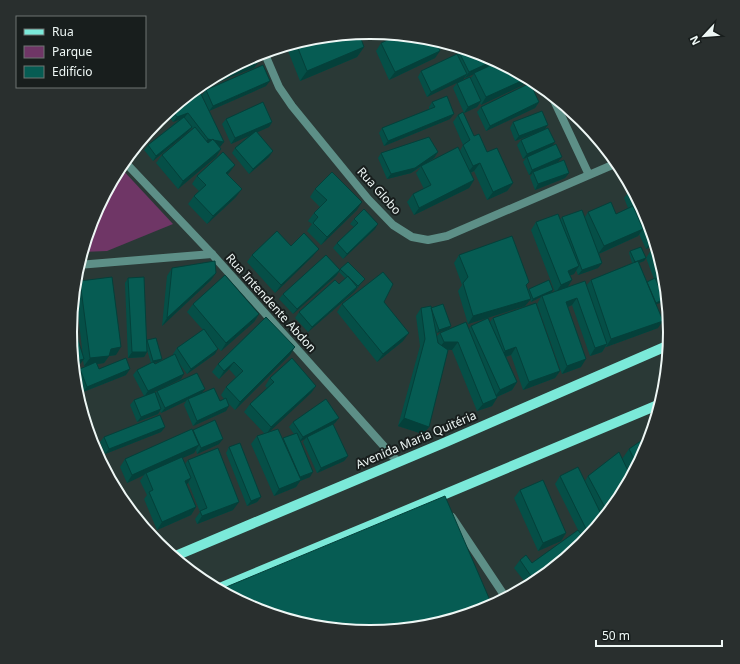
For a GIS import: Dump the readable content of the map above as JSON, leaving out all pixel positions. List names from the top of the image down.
{
  "streets": {
    "main road": ["Avenida Maria Quitéria"],
    "street": ["Rua Globo", "Rua Intendente Abdon"]
  },
  "crossings": [
    ["Rua Intendente Abdon", "Avenida Maria Quitéria"]
  ],
  "legend": ["Rua", "Parque", "Edifício"],
  "scale_bar": "50 m",
  "north": "bottom left"
}
